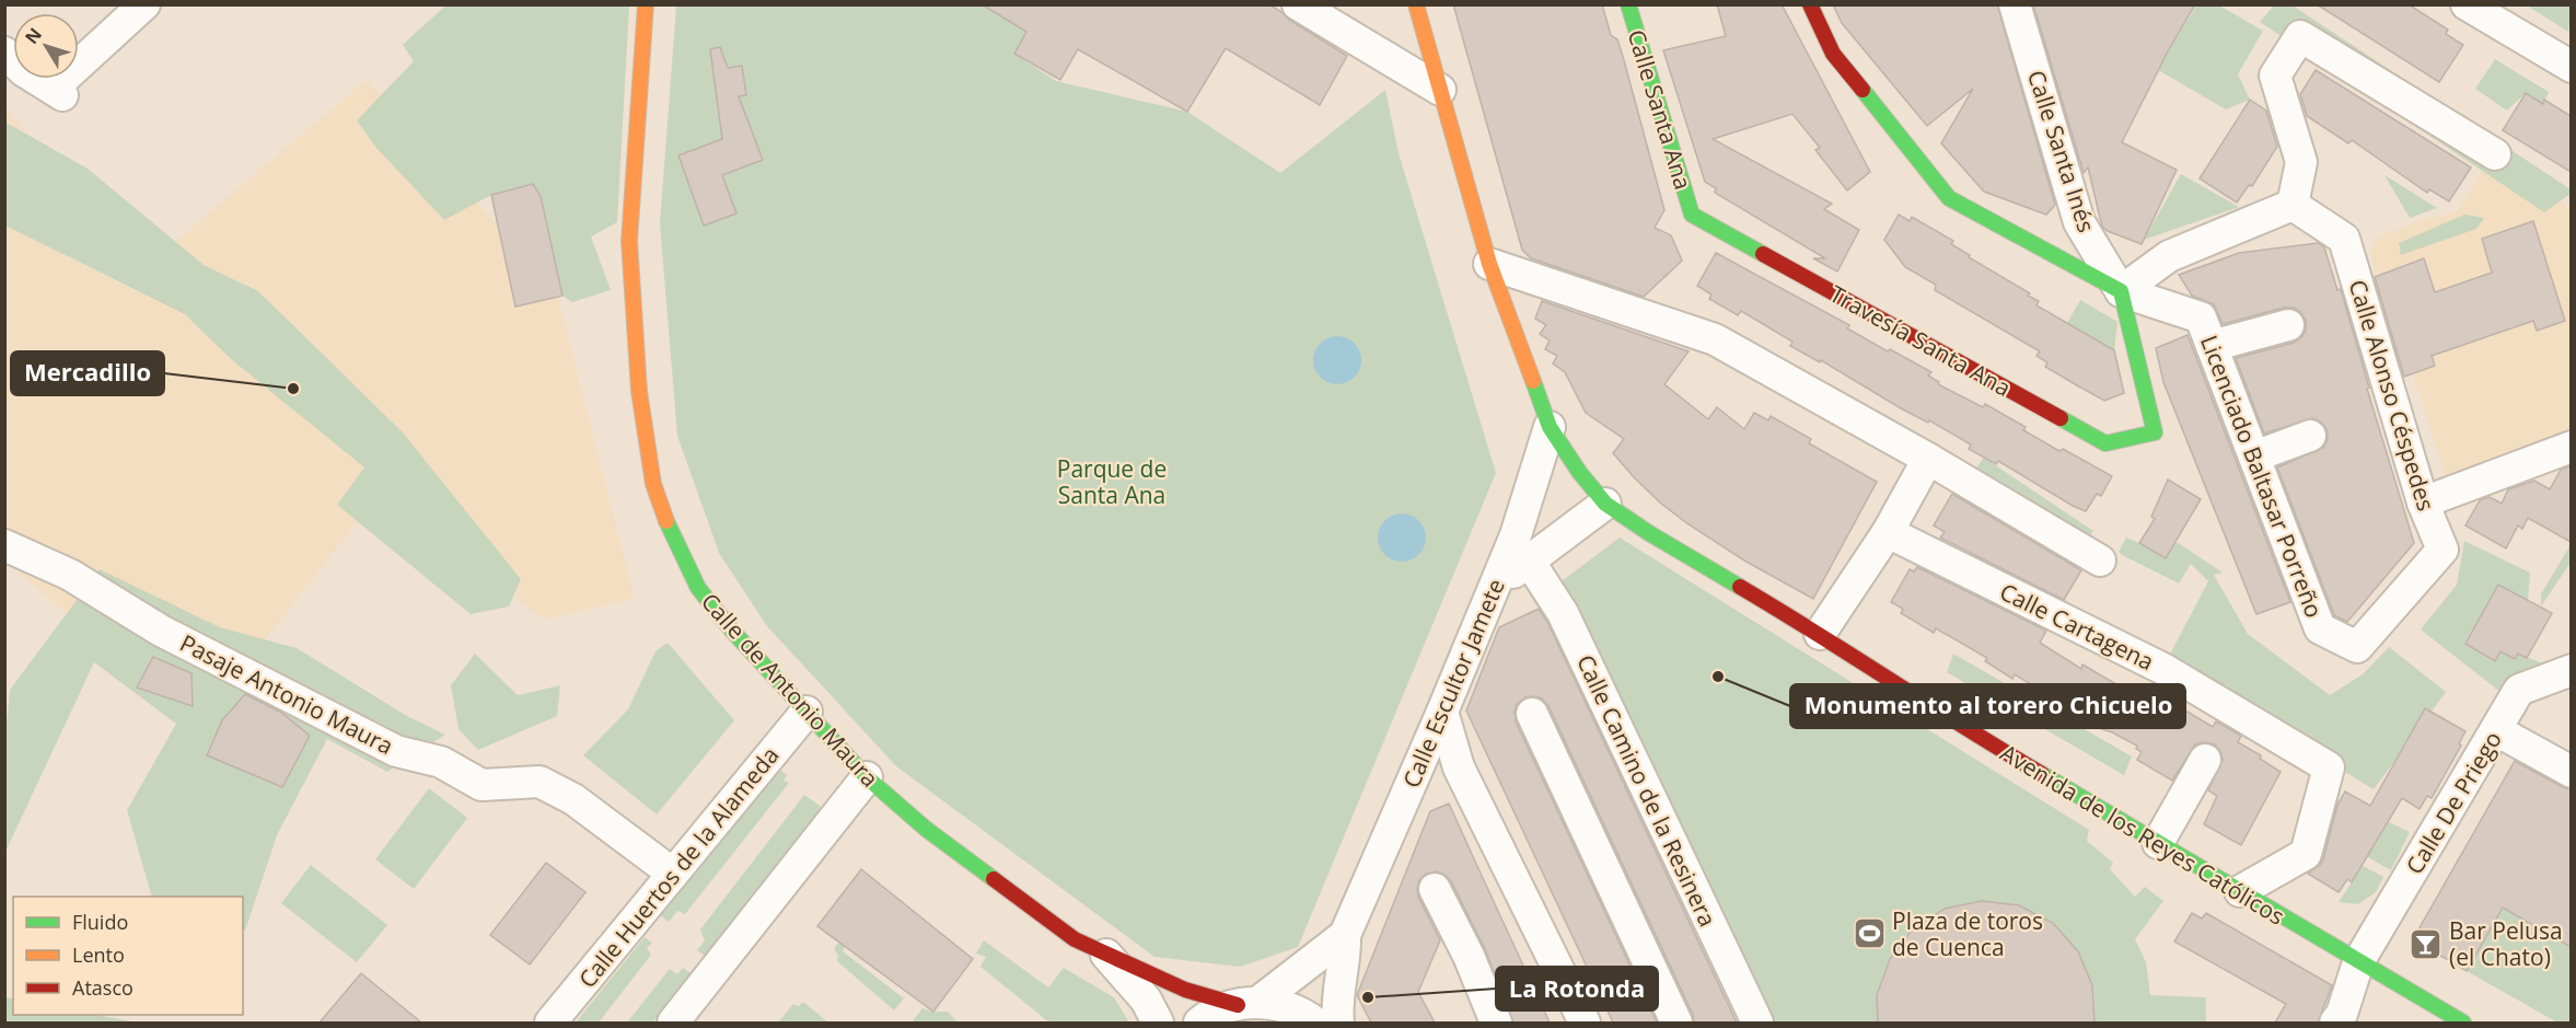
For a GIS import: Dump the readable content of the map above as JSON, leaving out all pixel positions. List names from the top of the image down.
{
  "streets": {
    "street": [
      "Calle Santa Ana",
      "Calle Santa Inés",
      "Travesía Santa Ana",
      "Calle Alonso Céspedes",
      "Licenciado Baltasar Porreño",
      "Calle Cartagena",
      "Calle Escultor Jamete",
      "Calle de Antonio Maura",
      "Pasaje Antonio Maura",
      "Calle Camino de la Resinera",
      "Calle De Priego",
      "Avenida de los Reyes Católicos",
      "Calle Huertos de la Alameda"
    ]
  },
  "crossings": [
    ["Calle Santa Ana", "Travesía Santa Ana"],
    ["Calle Santa Inés", "Travesía Santa Ana"],
    ["Calle Santa Inés", "Licenciado Baltasar Porreño"],
    ["Travesía Santa Ana", "Licenciado Baltasar Porreño"],
    ["Calle Alonso Céspedes", "Licenciado Baltasar Porreño"],
    ["Calle Cartagena", "Avenida de los Reyes Católicos"],
    ["Calle Escultor Jamete", "Calle de Antonio Maura"],
    ["Calle Escultor Jamete", "Avenida de los Reyes Católicos"],
    ["Calle de Antonio Maura", "Calle Huertos de la Alameda"],
    ["Pasaje Antonio Maura", "Calle Huertos de la Alameda"],
    ["Calle De Priego", "Avenida de los Reyes Católicos"]
  ],
  "parks": ["Parque de Santa Ana"],
  "places": {
    "other": ["Mercadillo", "Monumento al torero Chicuelo", "La Rotonda"],
    "sports": ["Plaza de toros de Cuenca"],
    "bar": ["Bar Pelusa (el Chato)"]
  },
  "legend": ["Fluido", "Lento", "Atasco"],
  "north": "top left"
}
